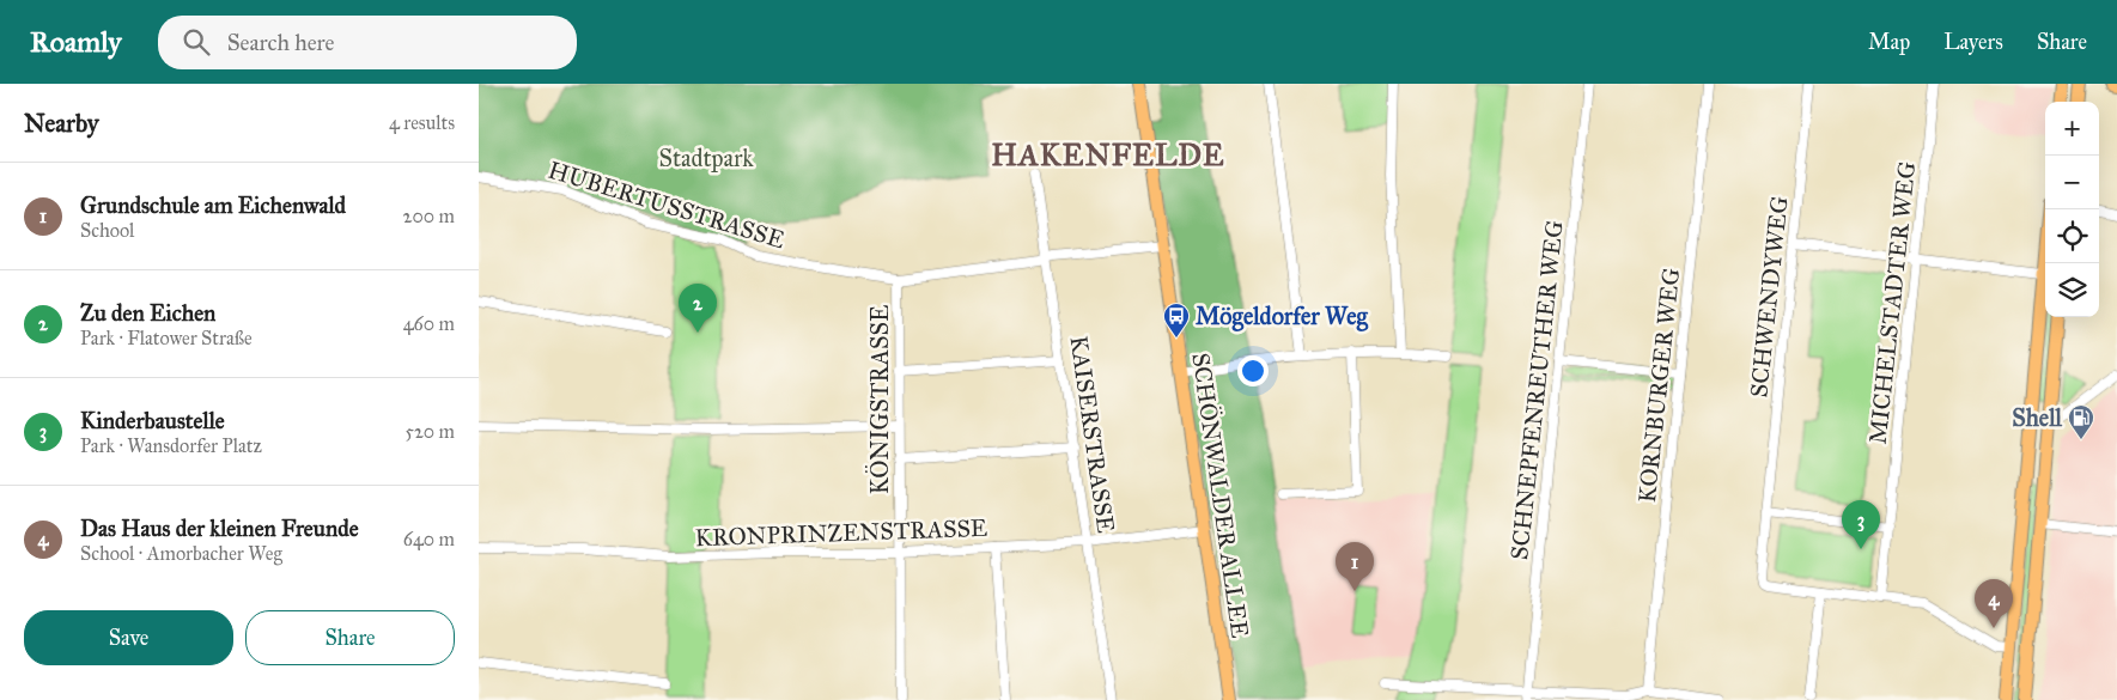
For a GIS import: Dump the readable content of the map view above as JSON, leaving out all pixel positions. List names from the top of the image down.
{
  "streets": {
    "main road": ["SCHÖNWALDER ALLEE"],
    "street": [
      "HUBERTUSSTRASSE",
      "SCHWENDYWEG",
      "MICHELSTADTER WEG",
      "KORNBURGER WEG",
      "SCHNEPFENREUTHER WEG",
      "KÖNIGSTRASSE",
      "KAISERSTRASSE",
      "KRONPRINZENSTRASSE"
    ]
  },
  "crossings": [
    ["HUBERTUSSTRASSE", "KÖNIGSTRASSE"],
    ["HUBERTUSSTRASSE", "KAISERSTRASSE"],
    ["HUBERTUSSTRASSE", "SCHÖNWALDER ALLEE"],
    ["KÖNIGSTRASSE", "KRONPRINZENSTRASSE"],
    ["KAISERSTRASSE", "KRONPRINZENSTRASSE"],
    ["SCHÖNWALDER ALLEE", "KRONPRINZENSTRASSE"]
  ],
  "districts": ["HAKENFELDE"],
  "parks": ["Stadtpark"],
  "places": {
    "bus stop": ["Mögeldorfer Weg"],
    "fuel station": ["Shell"]
  },
  "page": {
    "header": "Roamly",
    "search": "Search here",
    "nav": ["Map", "Layers", "Share"],
    "heading": ["Nearby", "4 results"],
    "map_buttons": ["+", "−"],
    "list": [
      {
        "mark": "1",
        "name": "Grundschule am Eichenwald",
        "note": "School",
        "value": "200 m"
      },
      {
        "mark": "2",
        "name": "Zu den Eichen",
        "note": "Park · Flatower Straße",
        "value": "460 m"
      },
      {
        "mark": "3",
        "name": "Kinderbaustelle",
        "note": "Park · Wansdorfer Platz",
        "value": "520 m"
      },
      {
        "mark": "4",
        "name": "Das Haus der kleinen Freunde",
        "note": "School · Amorbacher Weg",
        "value": "640 m"
      }
    ],
    "pins": [
      "2",
      "3",
      "1",
      "4"
    ],
    "buttons": ["Save", "Share"]
  }
}
